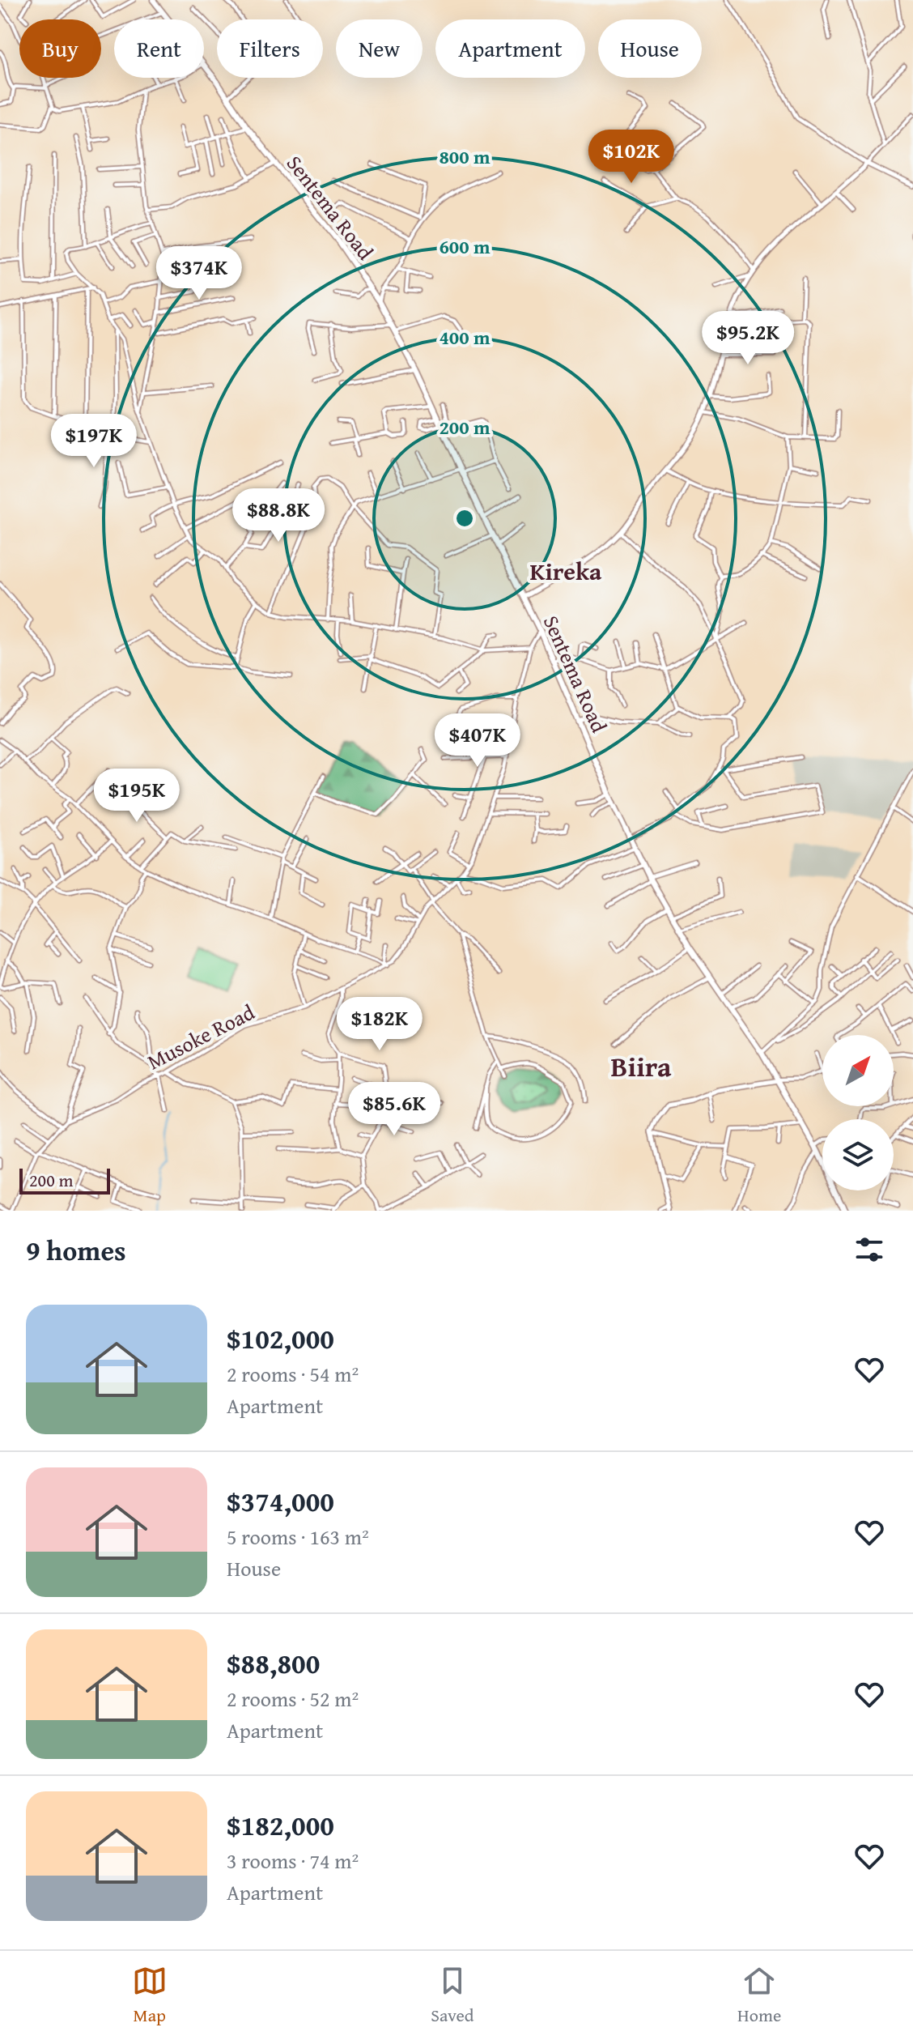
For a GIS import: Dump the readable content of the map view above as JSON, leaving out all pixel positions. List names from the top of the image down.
{
  "streets": {
    "main road": ["Sentema Road"],
    "street": ["Musoke Road"]
  },
  "crossings": [
    ["Sentema Road", "Musoke Road"]
  ],
  "districts": ["Kireka", "Biira"],
  "scale_bar": "200 m",
  "north": "top right",
  "page": {
    "chip": [
      "Buy",
      "Rent",
      "Filters",
      "New",
      "Apartment",
      "House"
    ],
    "price": [
      "$102K",
      "$374K",
      "$95.2K",
      "$197K",
      "$88.8K",
      "$407K",
      "$195K",
      "$182K",
      "$85.6K"
    ],
    "scale": "200 m",
    "heading": "9 homes",
    "list": [
      {
        "name": "$102,000",
        "note": "2 rooms · 54 m² · Apartment"
      },
      {
        "name": "$374,000",
        "note": "5 rooms · 163 m² · House"
      },
      {
        "name": "$88,800",
        "note": "2 rooms · 52 m² · Apartment"
      },
      {
        "name": "$182,000",
        "note": "3 rooms · 74 m² · Apartment"
      }
    ],
    "tabs": ["Map", "Saved", "Home"]
  },
  "rings": [
    "800 m",
    "600 m",
    "400 m",
    "200 m"
  ]
}
